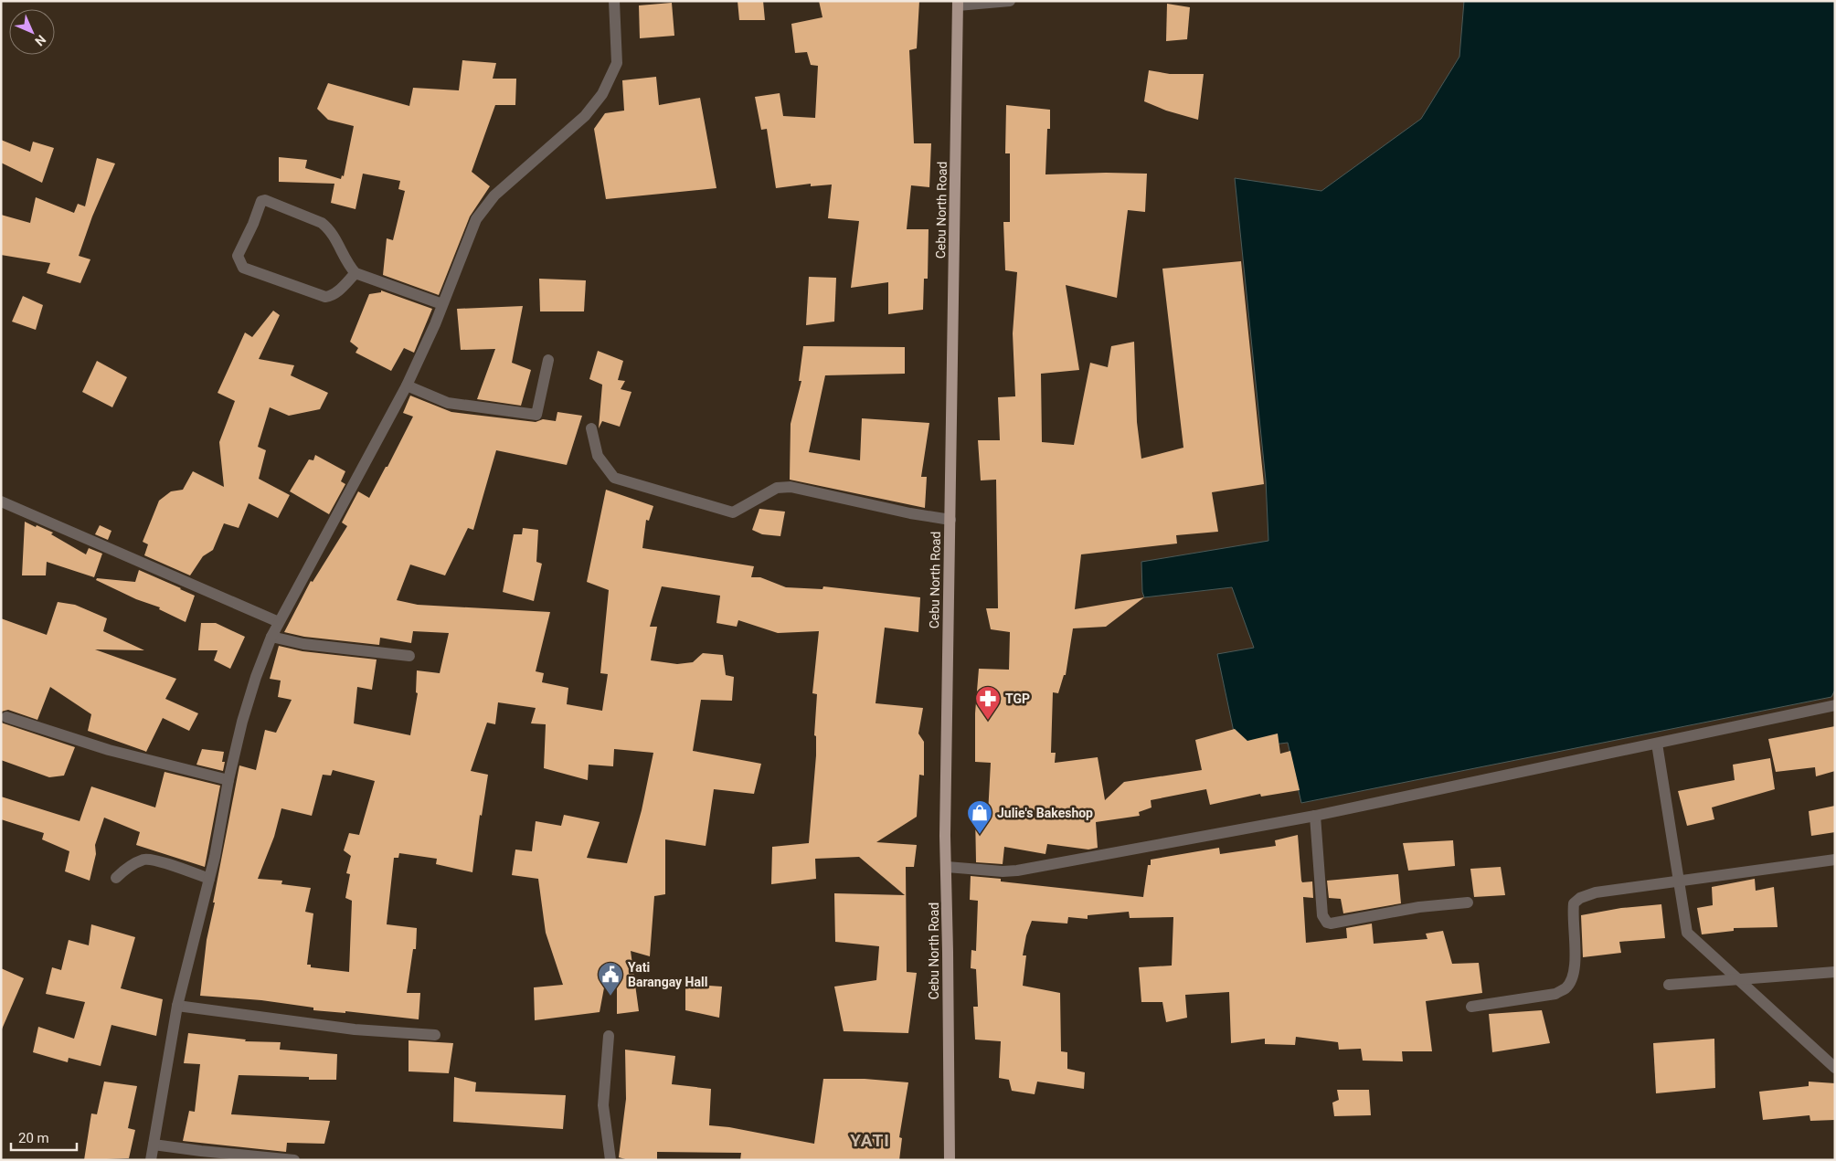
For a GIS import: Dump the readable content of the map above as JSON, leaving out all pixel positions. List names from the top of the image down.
{
  "streets": {
    "main road": ["Cebu North Road"]
  },
  "districts": ["YATI"],
  "places": {
    "pharmacy": ["TGP"],
    "shop": ["Julie's Bakeshop"],
    "public building": ["Yati Barangay Hall"]
  },
  "scale_bar": "20 m",
  "north": "bottom right"
}
